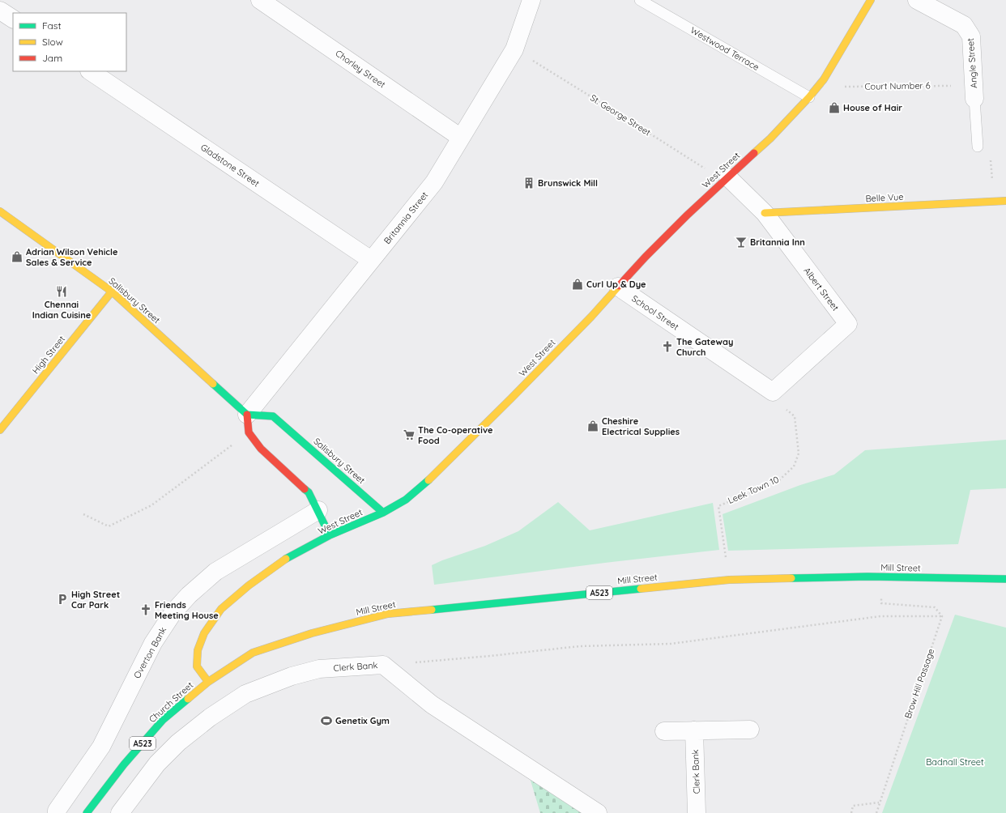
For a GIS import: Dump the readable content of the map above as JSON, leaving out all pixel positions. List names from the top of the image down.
{
  "streets": {
    "main road": [
      "West Street",
      "Belle Vue",
      "Salisbury Street",
      "High Street",
      "Mill Street",
      "A523",
      "Church Street"
    ],
    "street": [
      "Angle Street",
      "Chorley Street",
      "Gladstone Street",
      "Britannia Street",
      "Albert Street",
      "School Street",
      "Overton Bank",
      "Clerk Bank"
    ],
    "lane": ["Westwood Terrace"],
    "path": [
      "Court Number 6",
      "St. George Street",
      "Leek Town 10",
      "Brow Hill Passage"
    ]
  },
  "crossings": [
    ["Westwood Terrace", "West Street"],
    ["Angle Street", "Court Number 6"],
    ["Chorley Street", "Britannia Street"],
    ["Court Number 6", "West Street"],
    ["St. George Street", "West Street"],
    ["St. George Street", "Britannia Street"],
    ["St. George Street", "Albert Street"],
    ["Gladstone Street", "Britannia Street"],
    ["West Street", "Albert Street"],
    ["West Street", "Salisbury Street"],
    ["West Street", "School Street"],
    ["West Street", "Mill Street"],
    ["West Street", "Church Street"],
    ["Belle Vue", "Albert Street"],
    ["Britannia Street", "Salisbury Street"],
    ["Albert Street", "School Street"],
    ["Albert Street", "Leek Town 10"],
    ["Salisbury Street", "High Street"],
    ["School Street", "Leek Town 10"],
    ["Leek Town 10", "Mill Street"],
    ["Mill Street", "Church Street"]
  ],
  "parks": ["Badnall Street"],
  "places": {
    "shop": [
      "House of Hair",
      "Adrian Wilson Vehicle Sales & Service",
      "Curl Up & Dye",
      "Cheshire Electrical Supplies"
    ],
    "building": ["Brunswick Mill"],
    "bar": ["Britannia Inn"],
    "restaurant": ["Chennai Indian Cuisine"],
    "church": ["The Gateway Church", "Friends Meeting House"],
    "supermarket": ["The Co-operative Food"],
    "parking": ["High Street Car Park"],
    "sports": ["Genetix Gym"]
  },
  "legend": ["Fast", "Slow", "Jam"]
}
